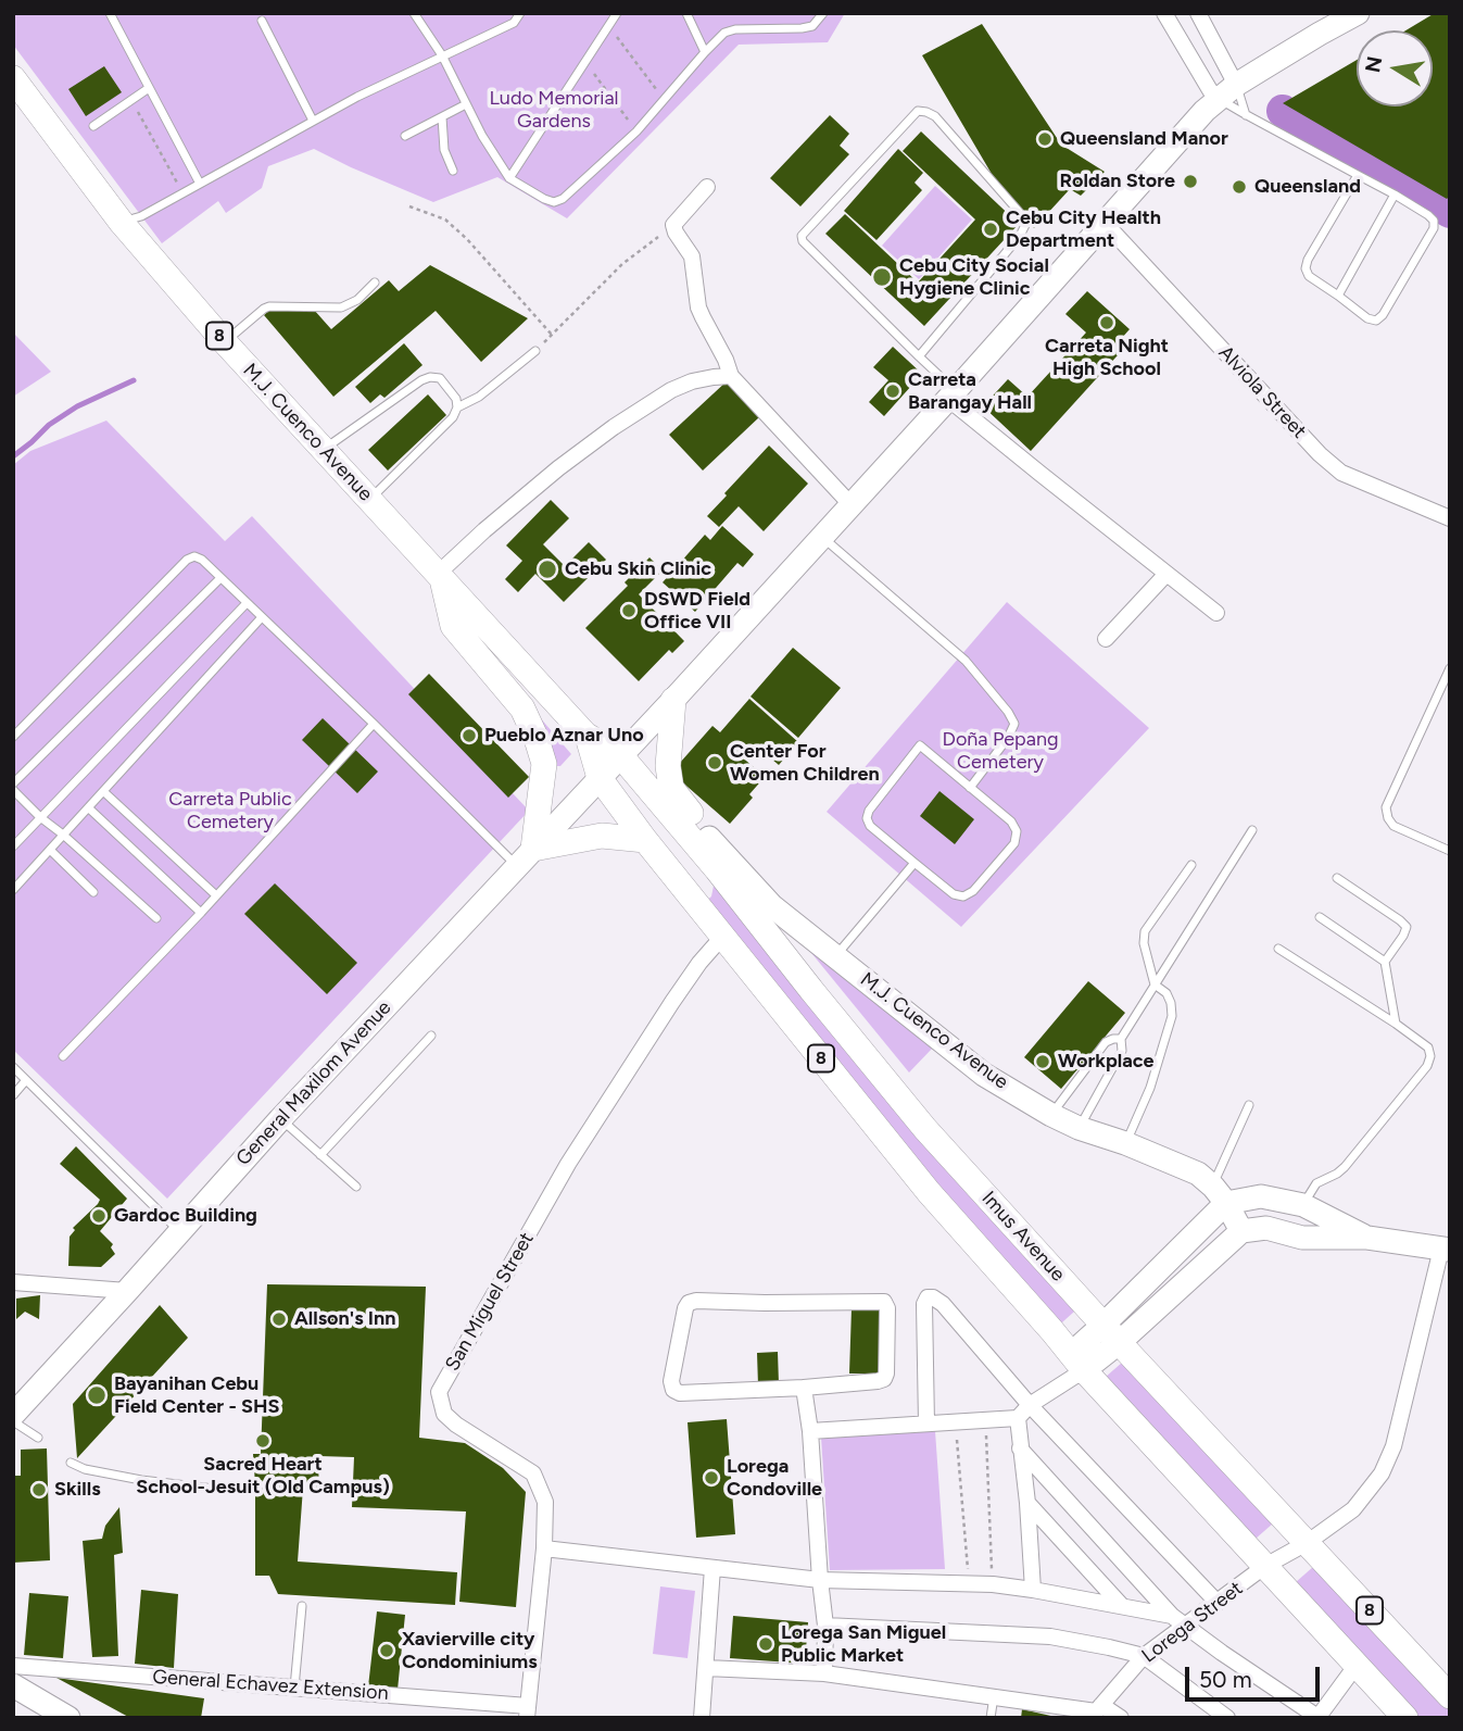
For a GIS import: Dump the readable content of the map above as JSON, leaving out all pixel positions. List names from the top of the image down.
{
  "streets": {
    "main road": [
      "8",
      "M.J. Cuenco Avenue",
      "General Maxilom Avenue",
      "Imus Avenue"
    ],
    "street": [
      "Alviola Street",
      "San Miguel Street",
      "Lorega Street",
      "General Echavez Extension"
    ]
  },
  "crossings": [
    ["8", "M.J. Cuenco Avenue"],
    ["8", "General Maxilom Avenue"],
    ["8", "San Miguel Street"],
    ["8", "Lorega Street"],
    ["Alviola Street", "General Maxilom Avenue"],
    ["M.J. Cuenco Avenue", "General Maxilom Avenue"],
    ["M.J. Cuenco Avenue", "Imus Avenue"],
    ["General Maxilom Avenue", "Imus Avenue"],
    ["Imus Avenue", "Lorega Street"],
    ["San Miguel Street", "General Echavez Extension"]
  ],
  "parks": ["Ludo Memorial Gardens", "Doña Pepang Cemetery", "Carreta Public Cemetery"],
  "places": [
    "Queensland Manor",
    "Roldan Store",
    "Queensland",
    "Cebu City Health Department",
    "Cebu City Social Hygiene Clinic",
    "Carreta Night High School",
    "Carreta Barangay Hall",
    "Cebu Skin Clinic",
    "DSWD Field Office VII",
    "Pueblo Aznar Uno",
    "Center For Women Children",
    "Workplace",
    "Gardoc Building",
    "Allson's Inn",
    "Bayanihan Cebu Field Center - SHS",
    "Sacred Heart School-Jesuit (Old Campus)",
    "Lorega Condoville",
    "Skills",
    "Lorega San Miguel Public Market",
    "Xavierville city Condominiums"
  ],
  "scale_bar": "50 m",
  "north": "left"
}
